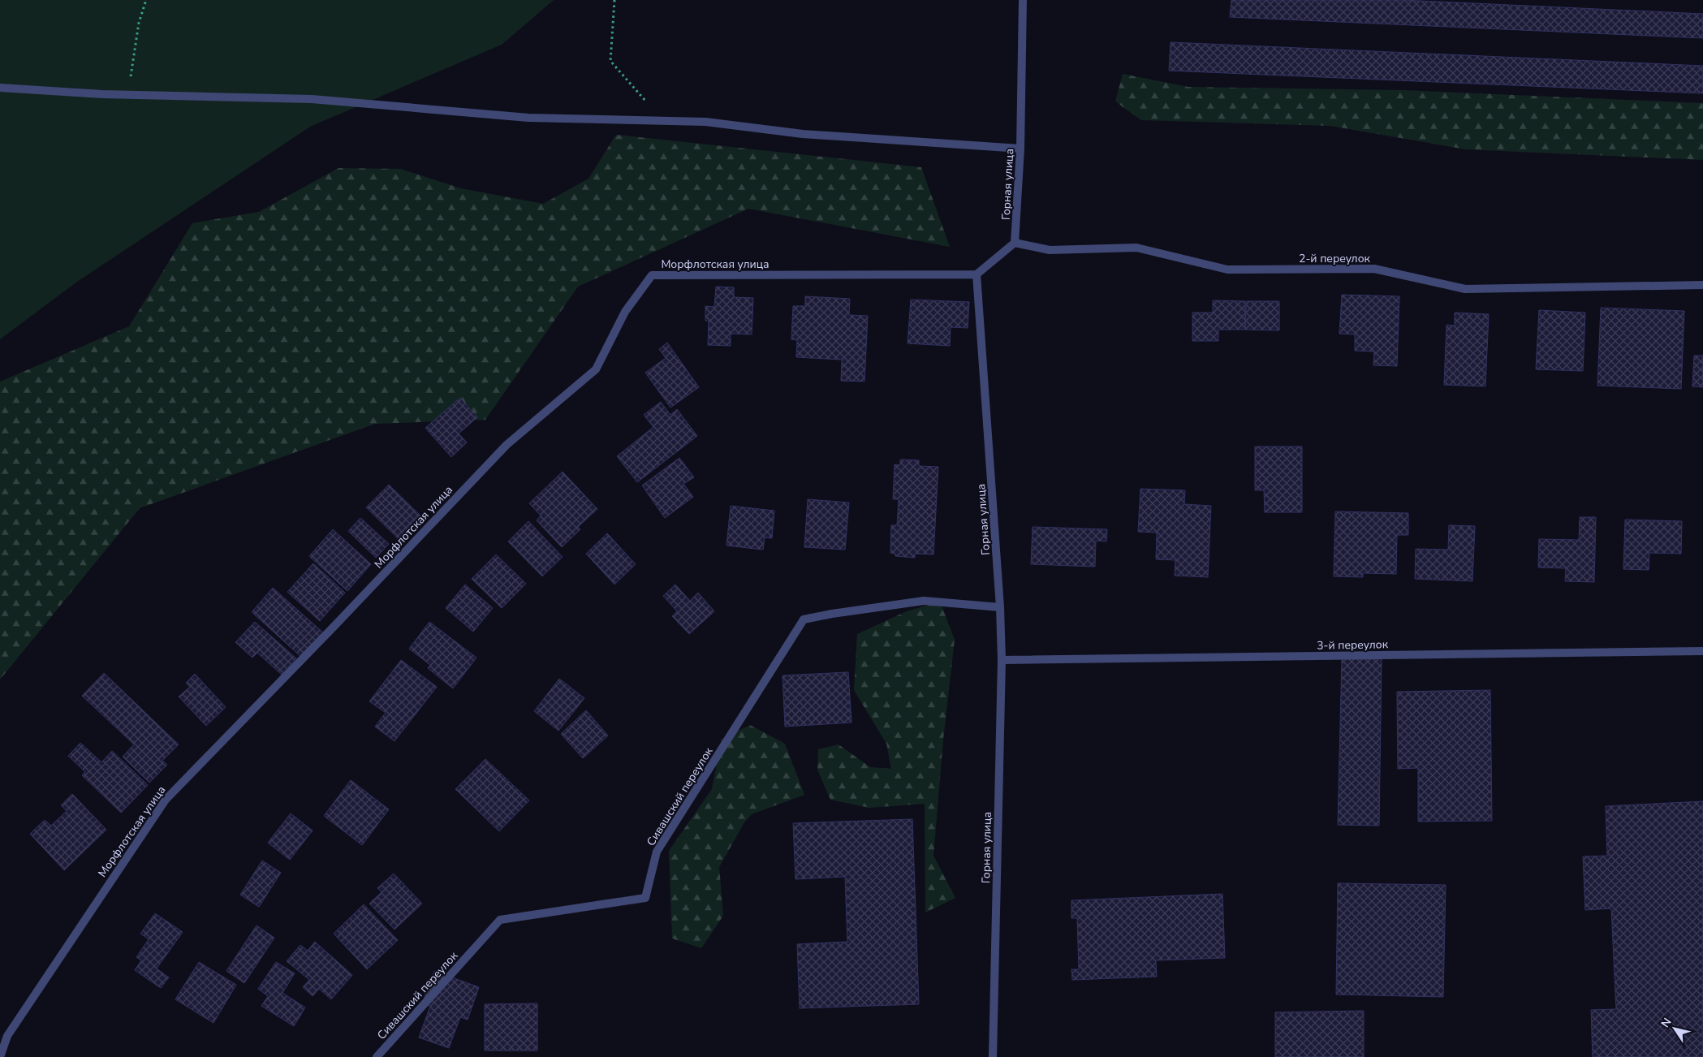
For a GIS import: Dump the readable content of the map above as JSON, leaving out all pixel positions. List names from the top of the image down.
{
  "streets": {
    "street": [
      "Горная улица",
      "2-й переулок",
      "Морфлотская улица",
      "3-й переулок",
      "Сивашский переулок"
    ]
  },
  "crossings": [
    ["Горная улица", "2-й переулок"],
    ["Горная улица", "Морфлотская улица"],
    ["Горная улица", "3-й переулок"],
    ["Горная улица", "Сивашский переулок"]
  ],
  "north": "top left"
}
